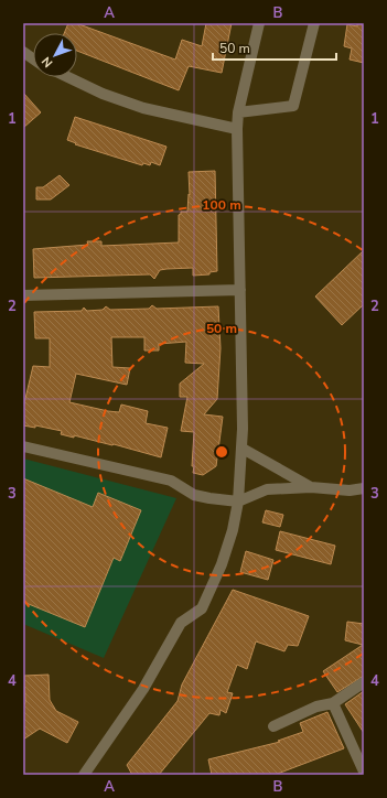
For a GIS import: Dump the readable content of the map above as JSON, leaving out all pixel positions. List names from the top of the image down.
{
  "scale_bar": "50 m",
  "north": "bottom left",
  "grid": {
    "columns": ["A", "B"],
    "rows": [
      "1",
      "2",
      "3",
      "4"
    ]
  },
  "rings": ["100 m", "50 m"]
}
